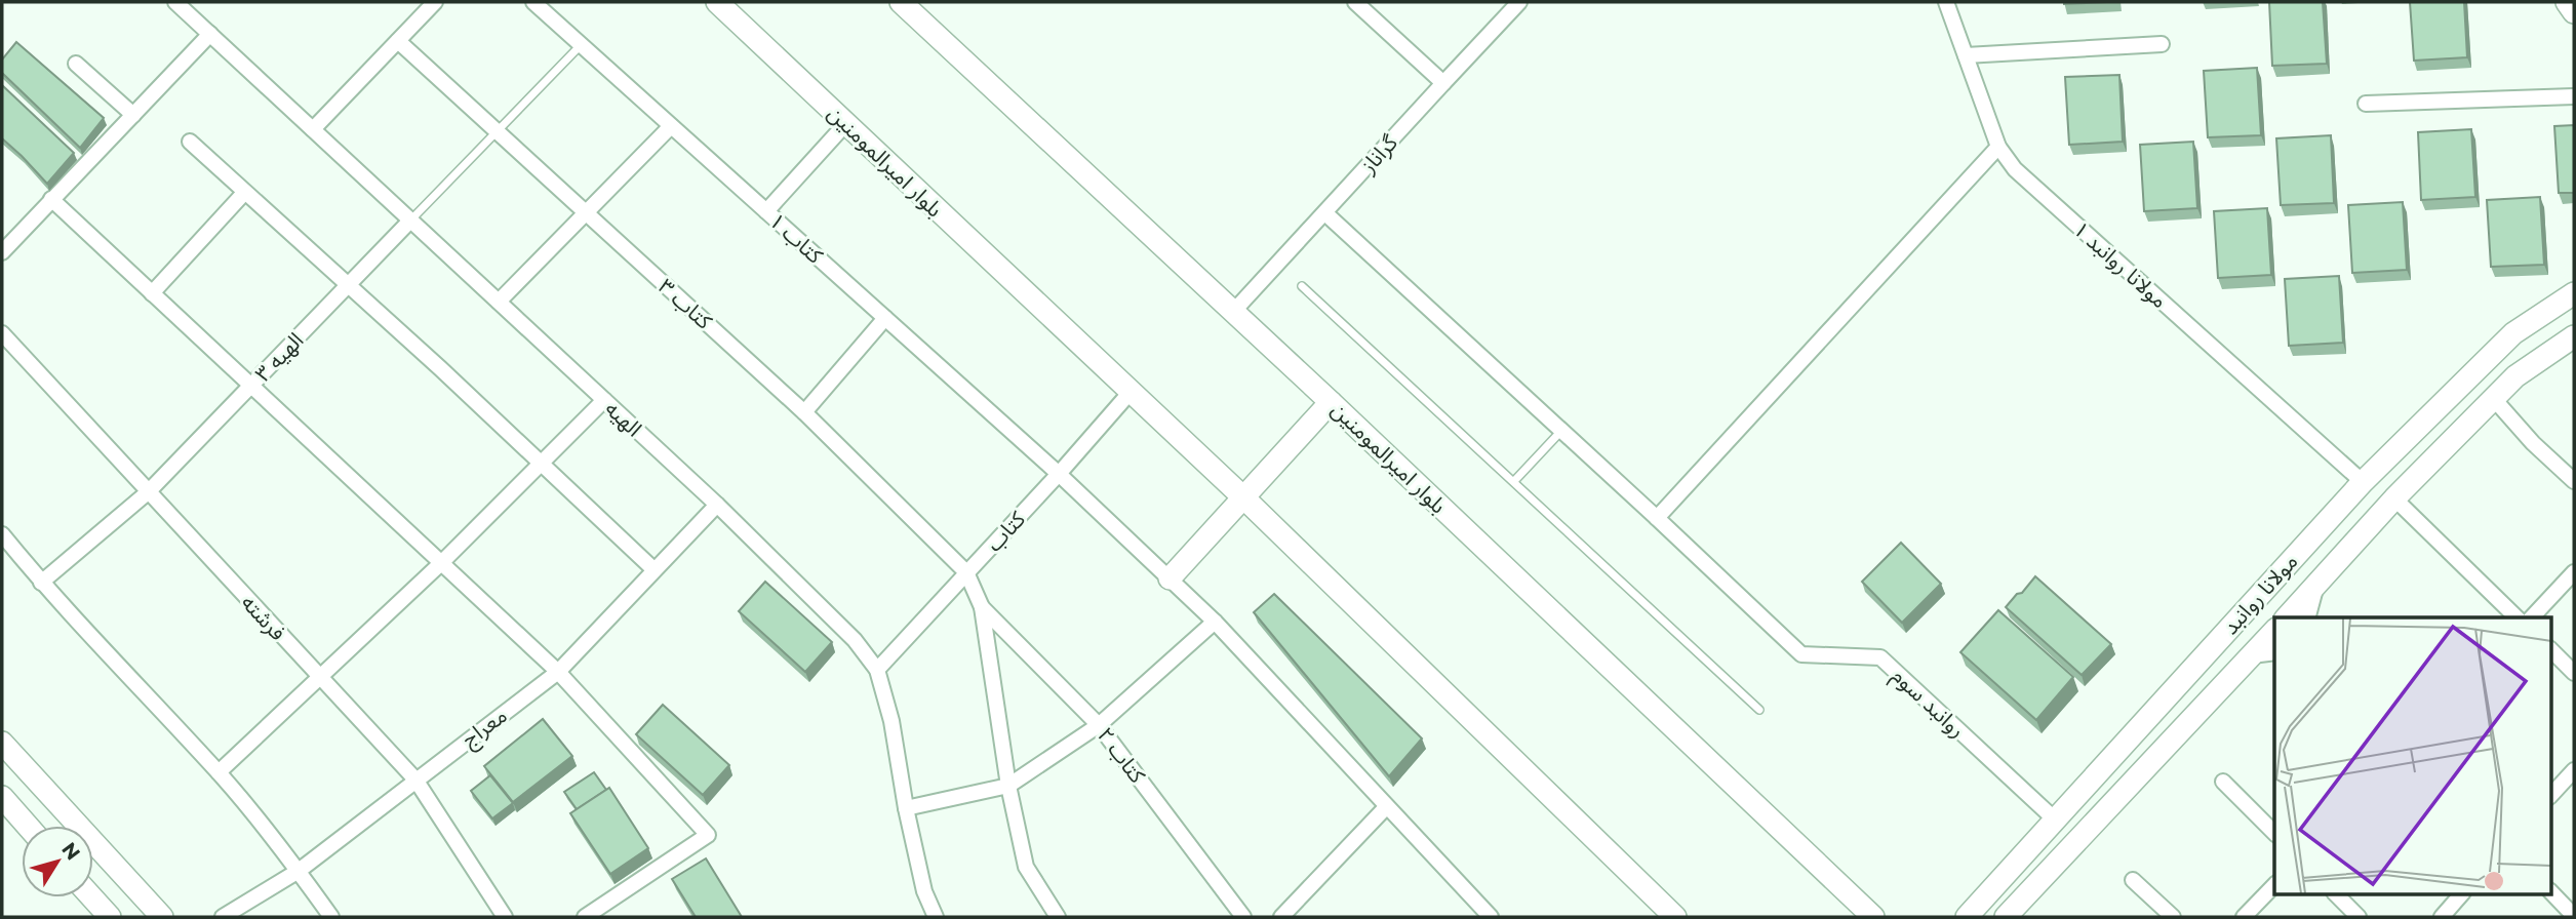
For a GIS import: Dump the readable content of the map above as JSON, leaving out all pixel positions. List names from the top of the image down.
{
  "streets": {
    "street": [
      "گراناز",
      "بلوار امیرالمومنین",
      "کتاب ۱",
      "مولانا روانبد ۱",
      "کتاب ۳",
      "الهیه ۳",
      "الهیه",
      "کتاب",
      "مولانا روانبد",
      "فرشته",
      "روانبد سوم",
      "معراج",
      "کتاب ۲"
    ]
  },
  "crossings": [
    ["گراناز", "بلوار امیرالمومنین"],
    ["گراناز", "روانبد سوم"],
    ["بلوار امیرالمومنین", "کتاب"],
    ["کتاب ۱", "کتاب"],
    ["مولانا روانبد ۱", "مولانا روانبد"],
    ["کتاب ۳", "کتاب"],
    ["الهیه ۳", "الهیه"],
    ["الهیه ۳", "فرشته"],
    ["الهیه", "کتاب"],
    ["الهیه", "معراج"],
    ["مولانا روانبد", "روانبد سوم"],
    ["فرشته", "معراج"]
  ],
  "north": "top right"
}
